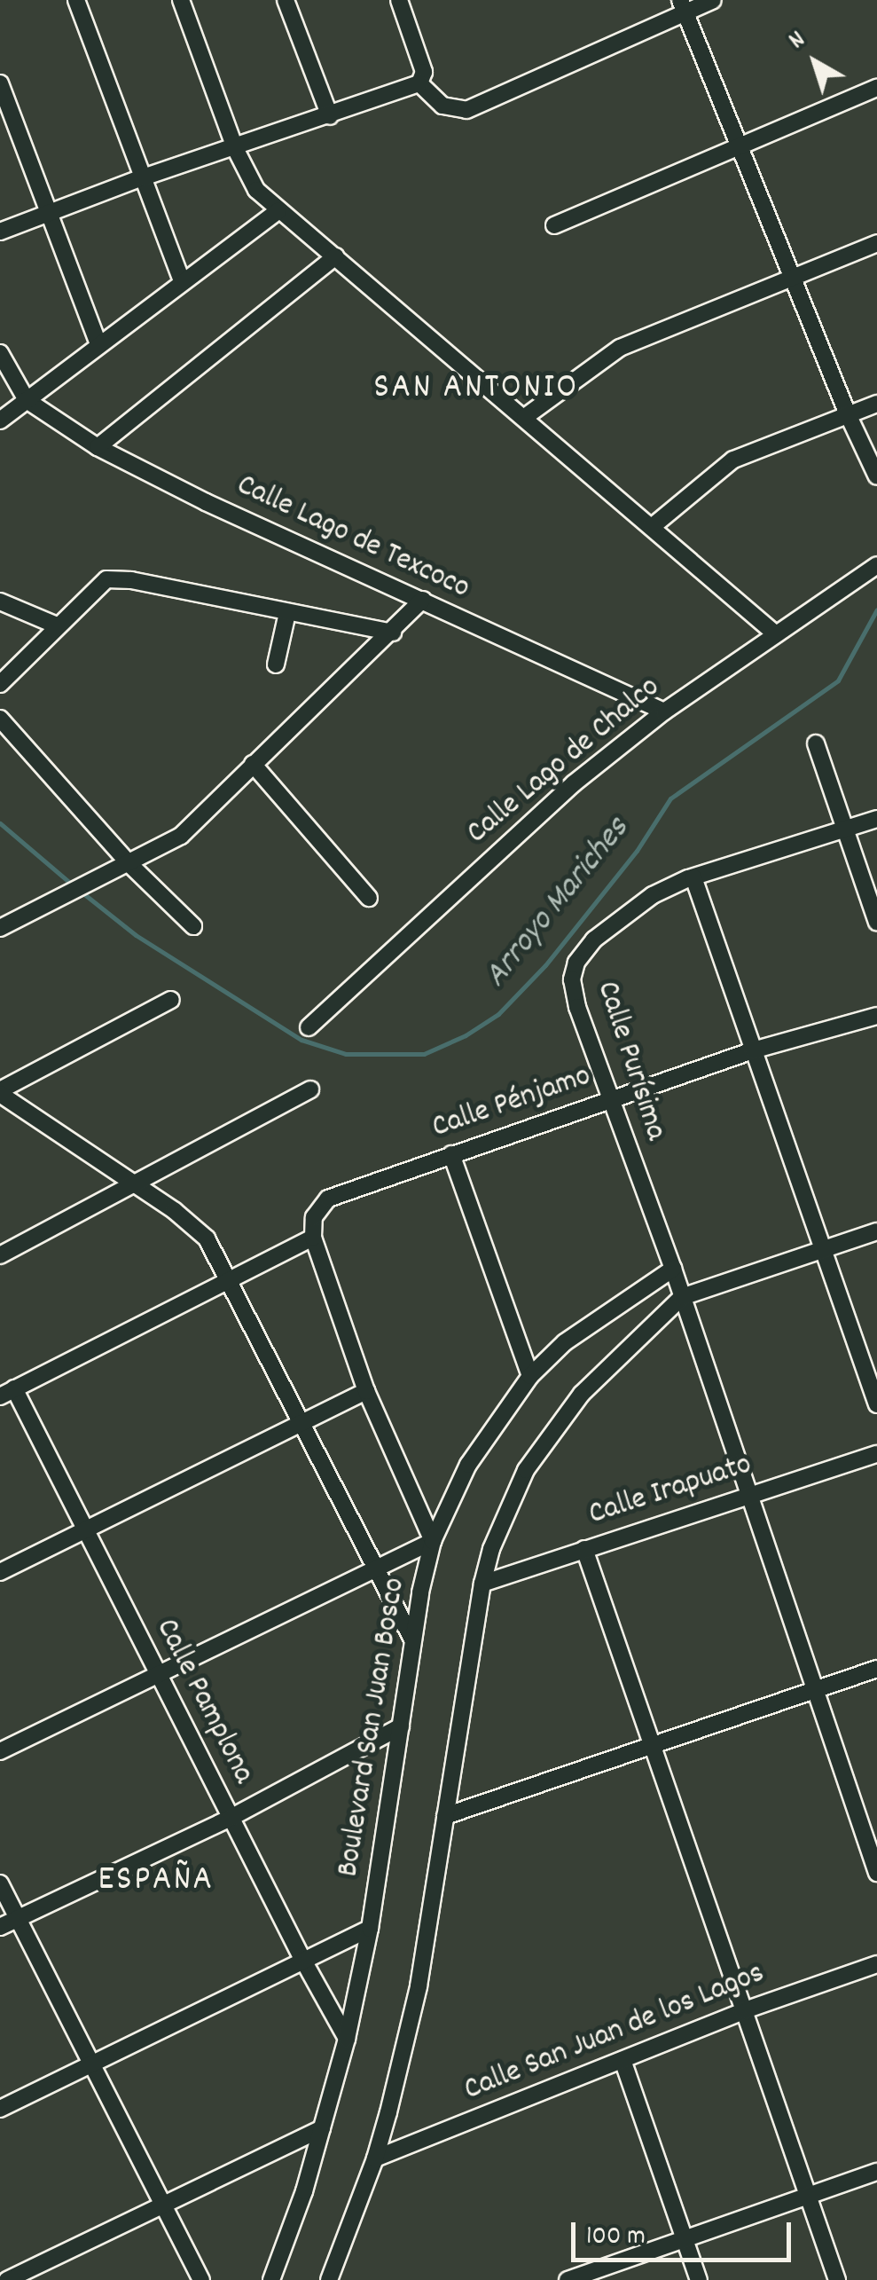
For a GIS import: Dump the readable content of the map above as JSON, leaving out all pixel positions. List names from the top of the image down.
{
  "streets": {
    "street": [
      "Calle Lago de Texcoco",
      "Calle Lago de Chalco",
      "Calle Purísima",
      "Calle Pénjamo",
      "Calle Irapuato",
      "Calle Pamplona",
      "Boulevard San Juan Bosco",
      "Calle San Juan de los Lagos"
    ]
  },
  "crossings": [
    ["Calle Lago de Texcoco", "Calle Lago de Chalco"],
    ["Calle Purísima", "Calle Pénjamo"],
    ["Calle Purísima", "Calle Irapuato"],
    ["Calle Purísima", "Boulevard San Juan Bosco"],
    ["Calle Pamplona", "Boulevard San Juan Bosco"]
  ],
  "districts": ["SAN ANTONIO", "ESPAÑA"],
  "water": ["Arroyo Mariches"],
  "scale_bar": "100 m",
  "north": "top left"
}
